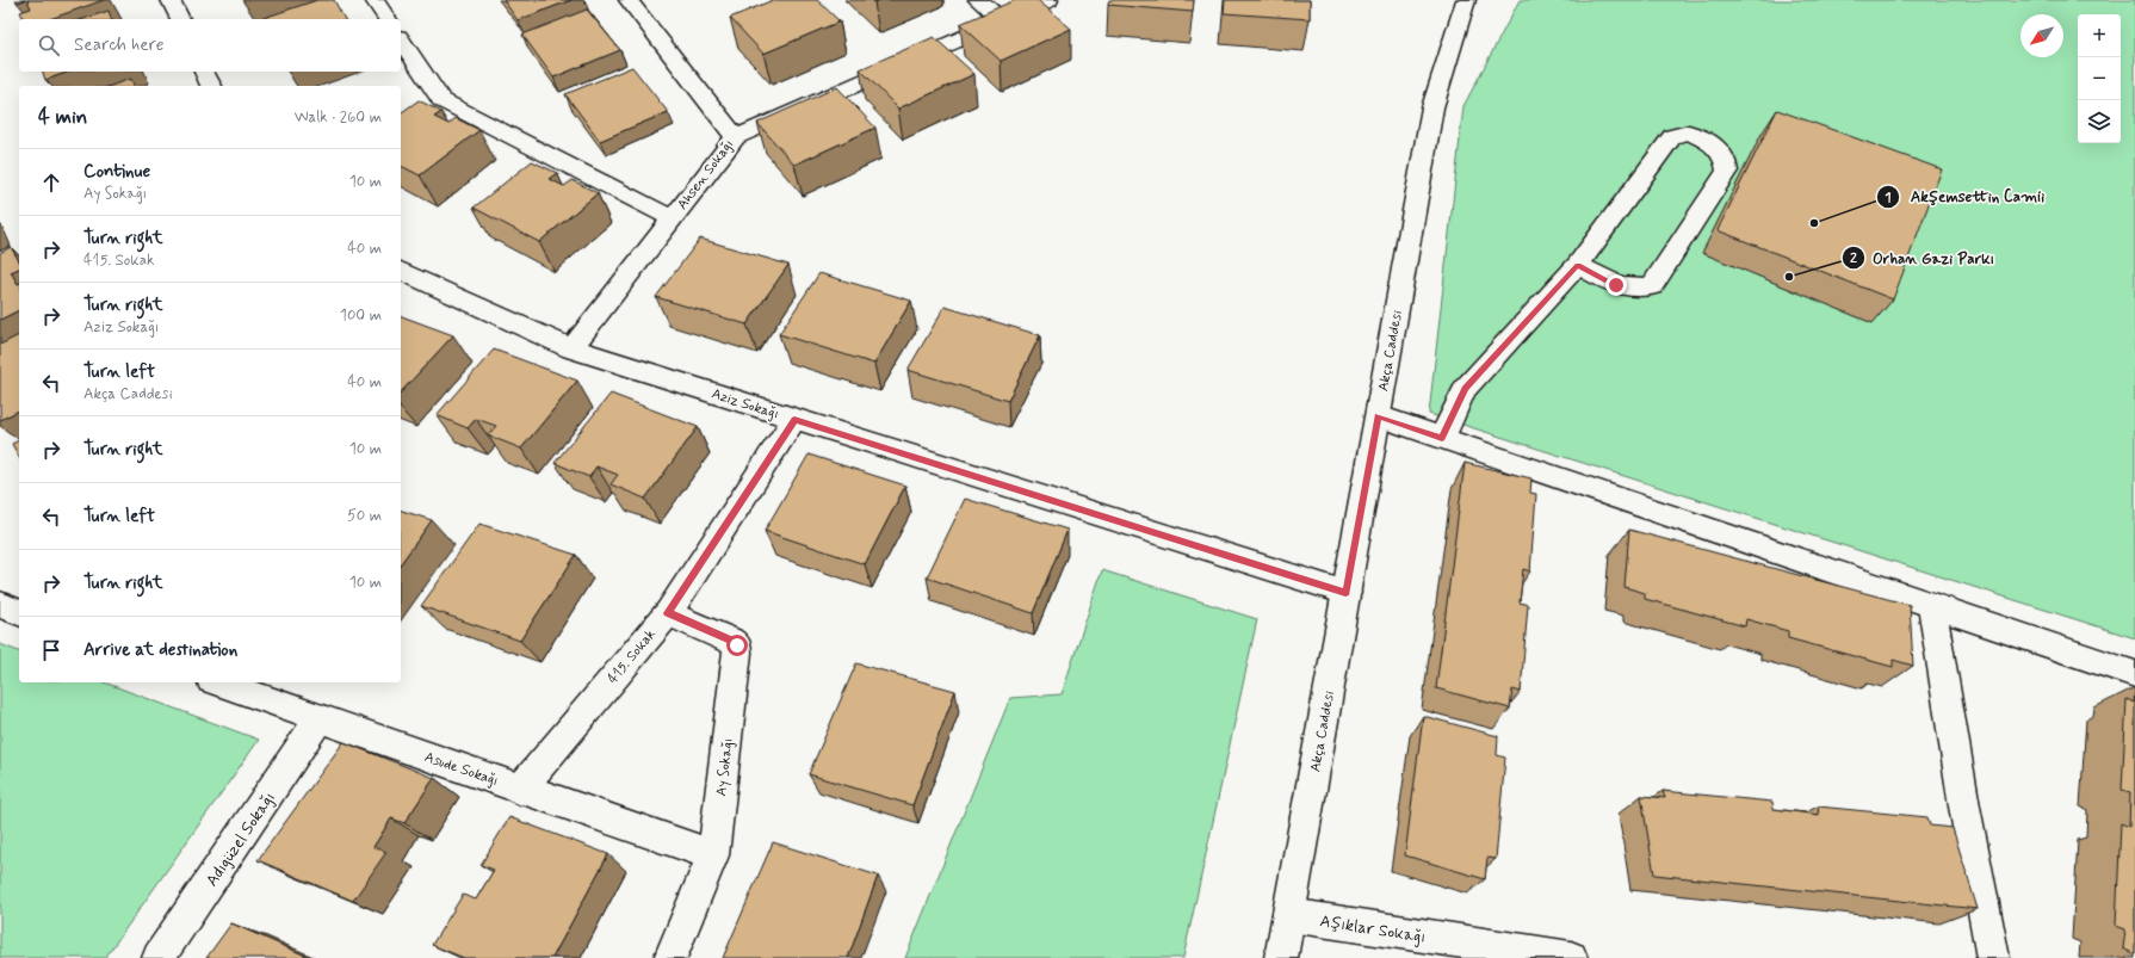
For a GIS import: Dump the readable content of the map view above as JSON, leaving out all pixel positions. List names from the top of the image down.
{
  "streets": {
    "street": [
      "Ahsen Sokağı",
      "Akça Caddesi",
      "Aziz Sokağı",
      "415. Sokak",
      "Ay Sokağı",
      "Asude Sokağı",
      "Adıgüzel Sokağı",
      "Aşıklar Sokağı"
    ]
  },
  "crossings": [
    ["Ahsen Sokağı", "Aziz Sokağı"],
    ["Akça Caddesi", "Aziz Sokağı"],
    ["Akça Caddesi", "Aşıklar Sokağı"],
    ["Aziz Sokağı", "415. Sokak"],
    ["415. Sokak", "Ay Sokağı"],
    ["415. Sokak", "Asude Sokağı"],
    ["Ay Sokağı", "Asude Sokağı"],
    ["Asude Sokağı", "Adıgüzel Sokağı"]
  ],
  "places": ["Akşemsettin Camii", "Orhan Gazi Parkı"],
  "north": "bottom left",
  "page": {
    "map_buttons": ["+", "−"],
    "search": "Search here",
    "heading": ["4 min", "Walk · 260 m"],
    "list": [
      ["Continue", "Ay Sokağı", "10 m"],
      ["Turn right", "415. Sokak", "40 m"],
      ["Turn right", "Aziz Sokağı", "100 m"],
      ["Turn left", "Akça Caddesi", "40 m"],
      ["Turn right", "10 m"],
      ["Turn left", "50 m"],
      ["Turn right", "10 m"],
      "Arrive at destination"
    ]
  }
}
